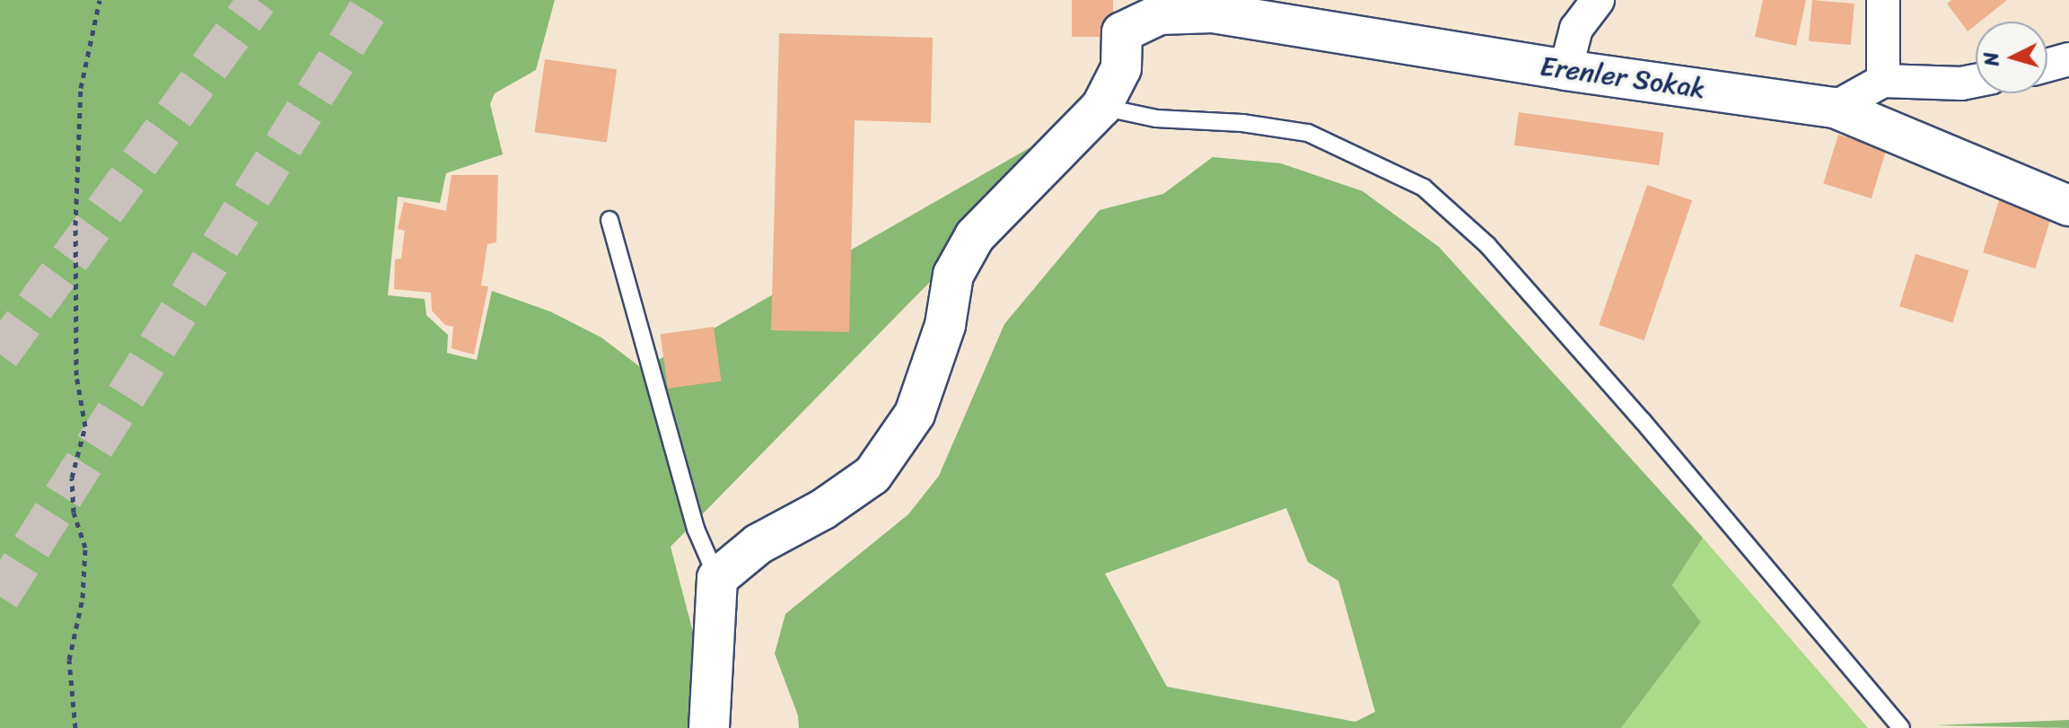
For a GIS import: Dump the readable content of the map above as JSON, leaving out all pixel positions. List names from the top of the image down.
{
  "streets": {
    "street": ["Erenler Sokak"]
  },
  "north": "left"
}
